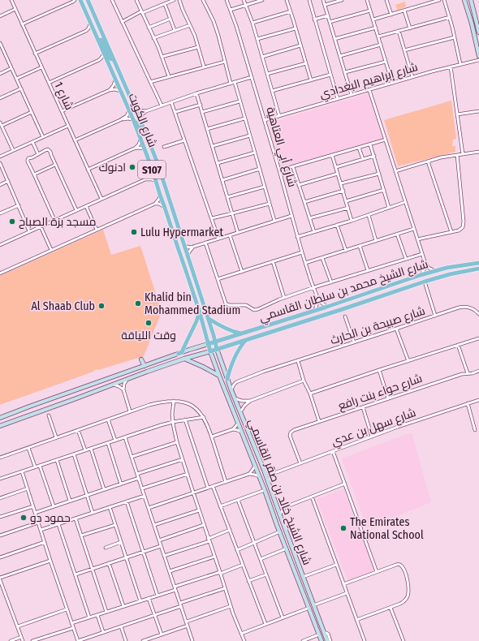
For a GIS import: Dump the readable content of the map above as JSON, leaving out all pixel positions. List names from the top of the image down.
{
  "streets": {
    "main road": [
      "شارع الكويت",
      "S107",
      "شارع الشيخ محمد بن سلطان القاسمي",
      "شارع الشيخ خالد بن صقر القاسمي"
    ],
    "street": [
      "شارع إبراهيم البغدادي",
      "شارع 1",
      "شارع أبي العتاهية",
      "شارع صبيحة بن الحارث",
      "شارع حواء بنت رافع",
      "شارع سهل بن عدي"
    ]
  },
  "crossings": [
    ["شارع إبراهيم البغدادي", "شارع أبي العتاهية"],
    ["شارع الكويت", "شارع الشيخ محمد بن سلطان القاسمي"],
    ["شارع الكويت", "شارع الشيخ خالد بن صقر القاسمي"],
    ["شارع الشيخ محمد بن سلطان القاسمي", "شارع الشيخ خالد بن صقر القاسمي"],
    ["شارع صبيحة بن الحارث", "شارع الشيخ خالد بن صقر القاسمي"],
    ["شارع حواء بنت رافع", "شارع سهل بن عدي"]
  ],
  "places": [
    "ادنوك",
    "مسجد بزة الصباح",
    "Lulu Hypermarket",
    "Khalid bin Mohammed Stadium",
    "Al Shaab Club",
    "وقت اللياقة",
    "حمود دو",
    "The Emirates National School"
  ]
}
